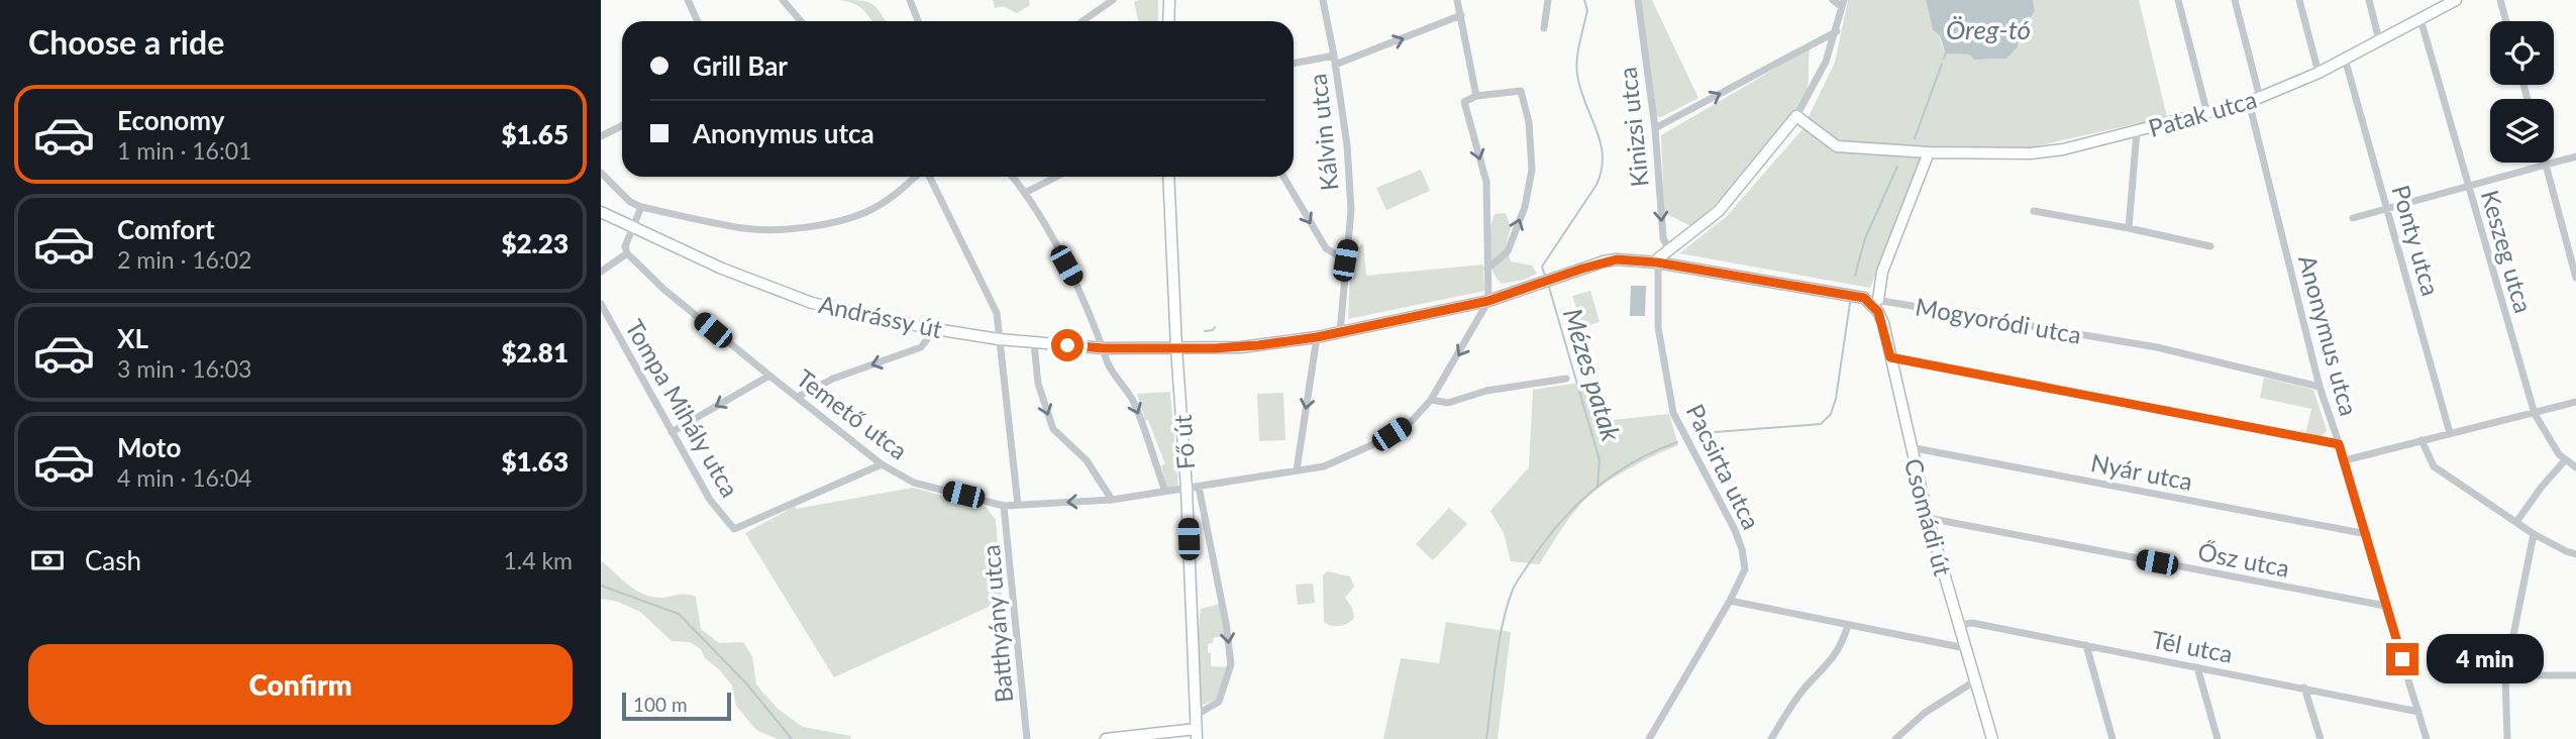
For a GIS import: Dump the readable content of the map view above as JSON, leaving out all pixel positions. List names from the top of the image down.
{
  "streets": {
    "main road": [
      "Patak utca",
      "Andrássy út",
      "Mogyoródi utca",
      "Fő út",
      "Csomádi út"
    ],
    "street": [
      "Kinizsi utca",
      "Kálvin utca",
      "Ponty utca",
      "Keszeg utca",
      "Anonymus utca",
      "Tompa Mihály utca",
      "Temető utca",
      "Pacsirta utca",
      "Nyár utca",
      "Ősz utca",
      "Batthyány utca",
      "Tél utca"
    ]
  },
  "crossings": [
    ["Patak utca", "Ponty utca"],
    ["Patak utca", "Keszeg utca"],
    ["Patak utca", "Anonymus utca"],
    ["Kálvin utca", "Mogyoródi utca"],
    ["Andrássy út", "Mogyoródi utca"],
    ["Andrássy út", "Fő út"],
    ["Mogyoródi utca", "Anonymus utca"],
    ["Mogyoródi utca", "Temető utca"],
    ["Mogyoródi utca", "Fő út"],
    ["Mogyoródi utca", "Pacsirta utca"],
    ["Anonymus utca", "Nyár utca"],
    ["Anonymus utca", "Ősz utca"],
    ["Anonymus utca", "Tél utca"],
    ["Tompa Mihály utca", "Temető utca"],
    ["Temető utca", "Fő út"],
    ["Temető utca", "Batthyány utca"],
    ["Nyár utca", "Csomádi út"],
    ["Csomádi út", "Ősz utca"],
    ["Csomádi út", "Tél utca"]
  ],
  "one_way": ["Kinizsi utca"],
  "water": ["Öreg-tó", "Mézes patak"],
  "scale_bar": "100 m",
  "page": {
    "heading": "Choose a ride",
    "banner": ["Grill Bar", "Anonymus utca"],
    "list": [
      {
        "name": "Economy",
        "note": "1 min · 16:01",
        "value": "$1.65"
      },
      {
        "name": "Comfort",
        "note": "2 min · 16:02",
        "value": "$2.23"
      },
      {
        "name": "XL",
        "note": "3 min · 16:03",
        "value": "$2.81"
      },
      {
        "name": "Moto",
        "note": "4 min · 16:04",
        "value": "$1.63"
      }
    ],
    "pay": ["Cash", "1.4 km"],
    "buttons": "Confirm",
    "bubble": "4 min",
    "scale": "100 m"
  }
}
